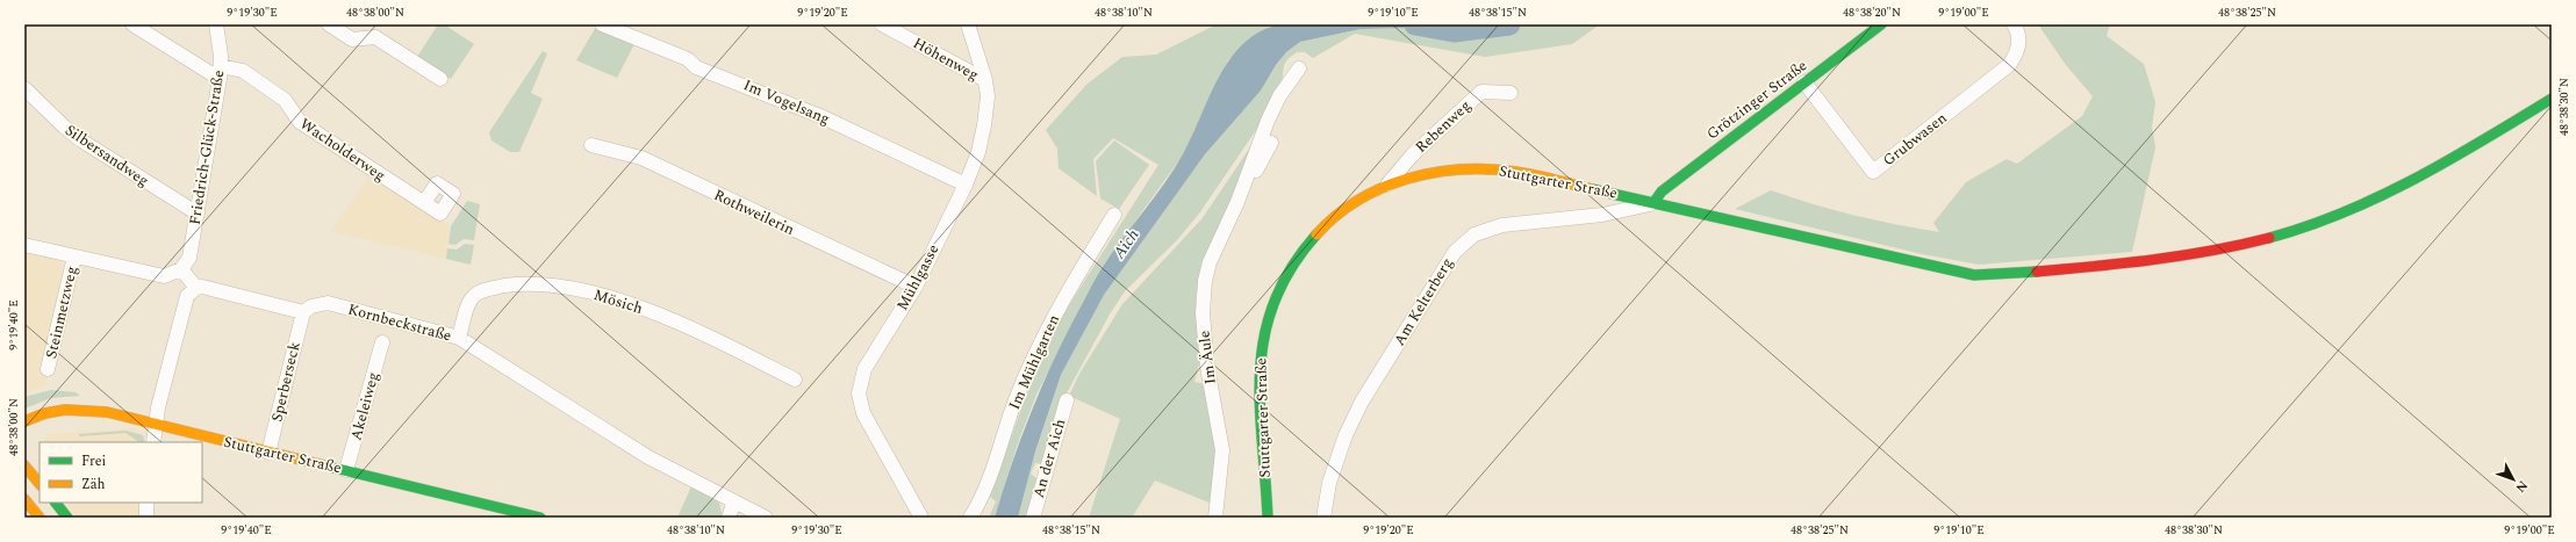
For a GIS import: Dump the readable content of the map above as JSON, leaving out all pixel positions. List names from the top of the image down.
{
  "streets": {
    "main road": ["Grötzinger Straße", "Stuttgarter Straße"],
    "street": [
      "Höhenweg",
      "Im Vogelsang",
      "Rebenweg",
      "Grubwasen",
      "Friedrich-Glück-Straße",
      "Wacholderweg",
      "Silbersandweg",
      "Rothweilerin",
      "Mühlgasse",
      "Mösich",
      "Am Kelterberg",
      "Steinmetzweg",
      "Kornbeckstraße",
      "Im Äule",
      "Im Mühlgarten",
      "Sperberseck",
      "Akeleiweg",
      "An der Aich"
    ]
  },
  "crossings": [
    ["Höhenweg", "Mühlgasse"],
    ["Grötzinger Straße", "Grubwasen"],
    ["Grötzinger Straße", "Stuttgarter Straße"],
    ["Grötzinger Straße", "Am Kelterberg"],
    ["Im Vogelsang", "Mühlgasse"],
    ["Rebenweg", "Stuttgarter Straße"],
    ["Friedrich-Glück-Straße", "Wacholderweg"],
    ["Friedrich-Glück-Straße", "Silbersandweg"],
    ["Stuttgarter Straße", "Am Kelterberg"],
    ["Stuttgarter Straße", "Sperberseck"],
    ["Stuttgarter Straße", "Akeleiweg"],
    ["Rothweilerin", "Mühlgasse"],
    ["Mösich", "Kornbeckstraße"],
    ["Kornbeckstraße", "Sperberseck"]
  ],
  "water": ["Aich"],
  "legend": ["Frei", "Zäh"],
  "north": "bottom right",
  "coordinates": [
    "9°19'30\"E",
    "48°38'00\"N",
    "9°19'20\"E",
    "48°38'10\"N",
    "9°19'10\"E",
    "48°38'15\"N",
    "48°38'20\"N",
    "9°19'00\"E",
    "48°38'25\"N",
    "48°38'30\"N",
    "9°19'40\"E"
  ]
}
